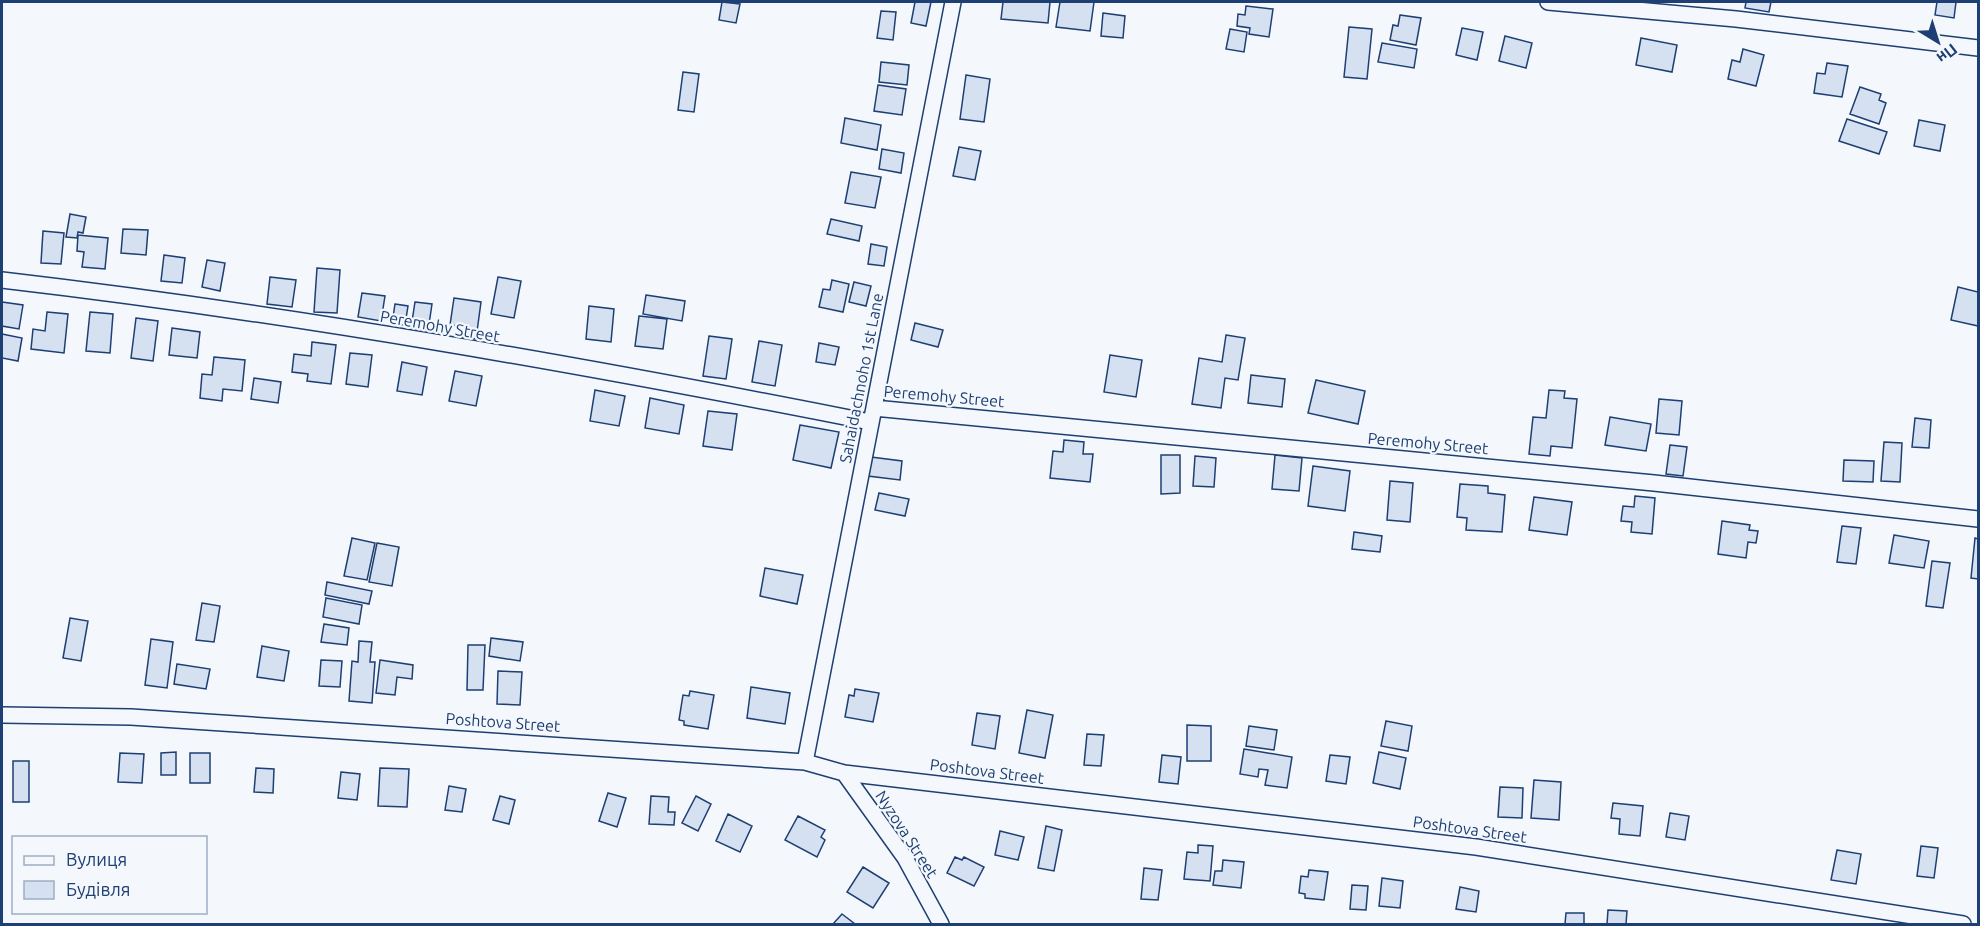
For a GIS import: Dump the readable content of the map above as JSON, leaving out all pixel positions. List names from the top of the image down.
{
  "streets": {
    "street": [
      "Peremohy Street",
      "Sahaidachnoho 1st Lane",
      "Poshtova Street",
      "Nyzova Street"
    ]
  },
  "crossings": [
    ["Peremohy Street", "Sahaidachnoho 1st Lane"],
    ["Sahaidachnoho 1st Lane", "Poshtova Street"],
    ["Poshtova Street", "Nyzova Street"]
  ],
  "legend": ["Вулиця", "Будівля"],
  "north": "bottom right"
}
